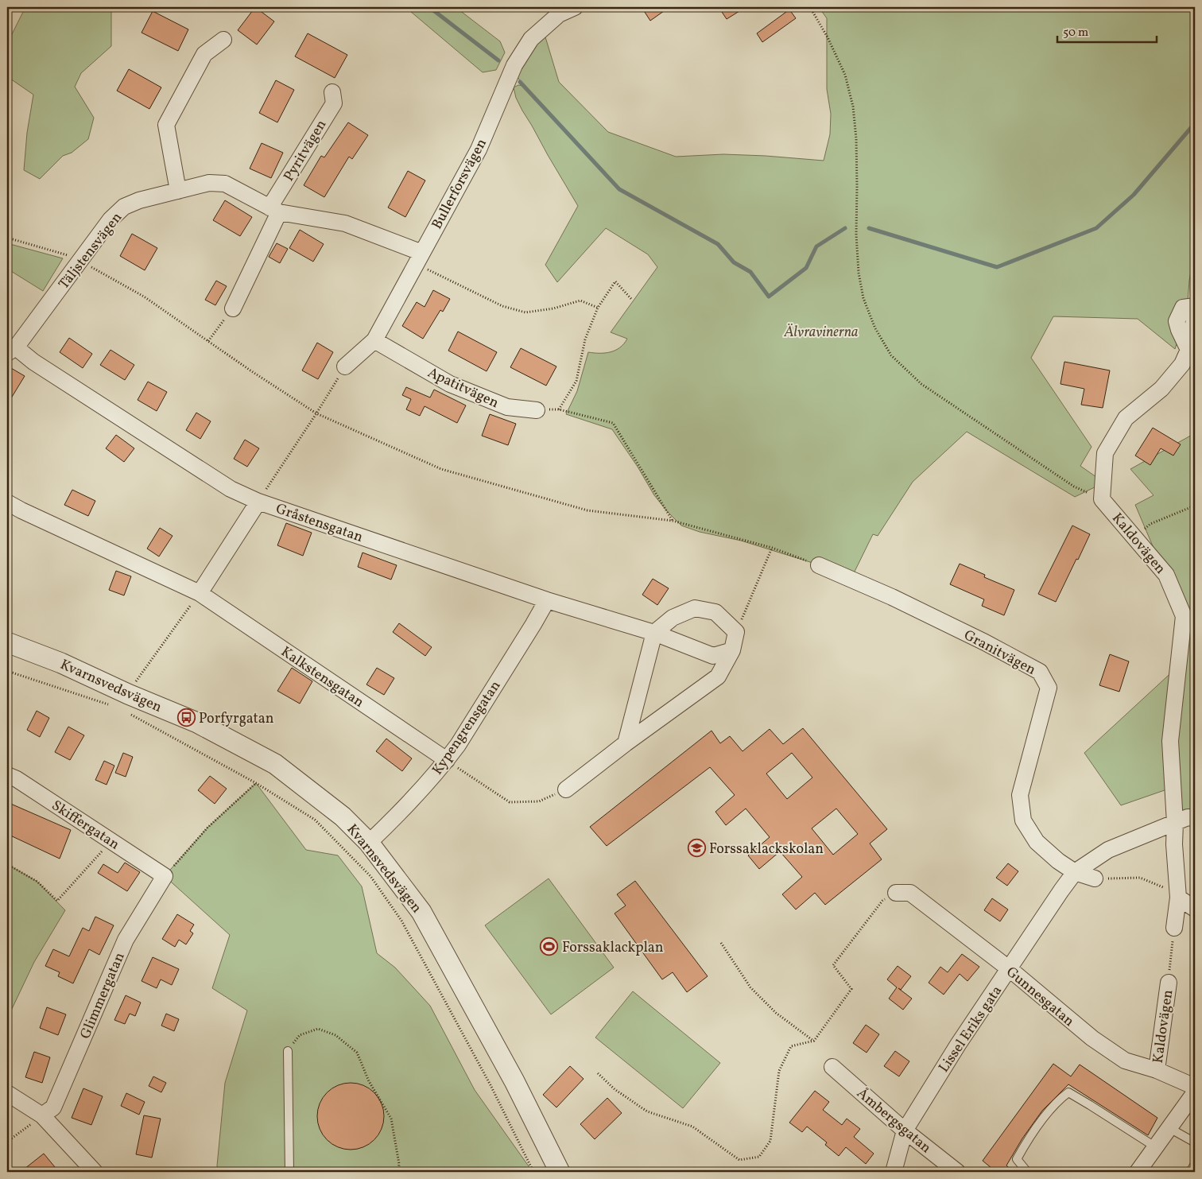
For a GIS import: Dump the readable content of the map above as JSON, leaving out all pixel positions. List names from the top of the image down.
{
  "streets": {
    "street": [
      "Pyritvägen",
      "Bullerforsvägen",
      "Täljstensvägen",
      "Apatitvägen",
      "Gråstensgatan",
      "Kaldovägen",
      "Granitvägen",
      "Kalkstensgatan",
      "Kvarnsvedsvägen",
      "Kypengrensgatan",
      "Skiffergatan",
      "Glimmergatan",
      "Gunnesgatan",
      "Lissel Eriks gata",
      "Åmbergsgatan"
    ]
  },
  "crossings": [
    ["Pyritvägen", "Täljstensvägen"],
    ["Bullerforsvägen", "Täljstensvägen"],
    ["Bullerforsvägen", "Apatitvägen"],
    ["Täljstensvägen", "Gråstensgatan"],
    ["Gråstensgatan", "Kypengrensgatan"],
    ["Kaldovägen", "Gunnesgatan"],
    ["Granitvägen", "Lissel Eriks gata"],
    ["Kalkstensgatan", "Kypengrensgatan"],
    ["Kvarnsvedsvägen", "Kypengrensgatan"],
    ["Skiffergatan", "Glimmergatan"],
    ["Gunnesgatan", "Lissel Eriks gata"],
    ["Lissel Eriks gata", "Åmbergsgatan"]
  ],
  "parks": ["Älvravinerna"],
  "places": {
    "bus stop": ["Porfyrgatan"],
    "school or university": ["Forssaklackskolan"],
    "sports": ["Forssaklackplan"]
  },
  "scale_bar": "50 m"
}
